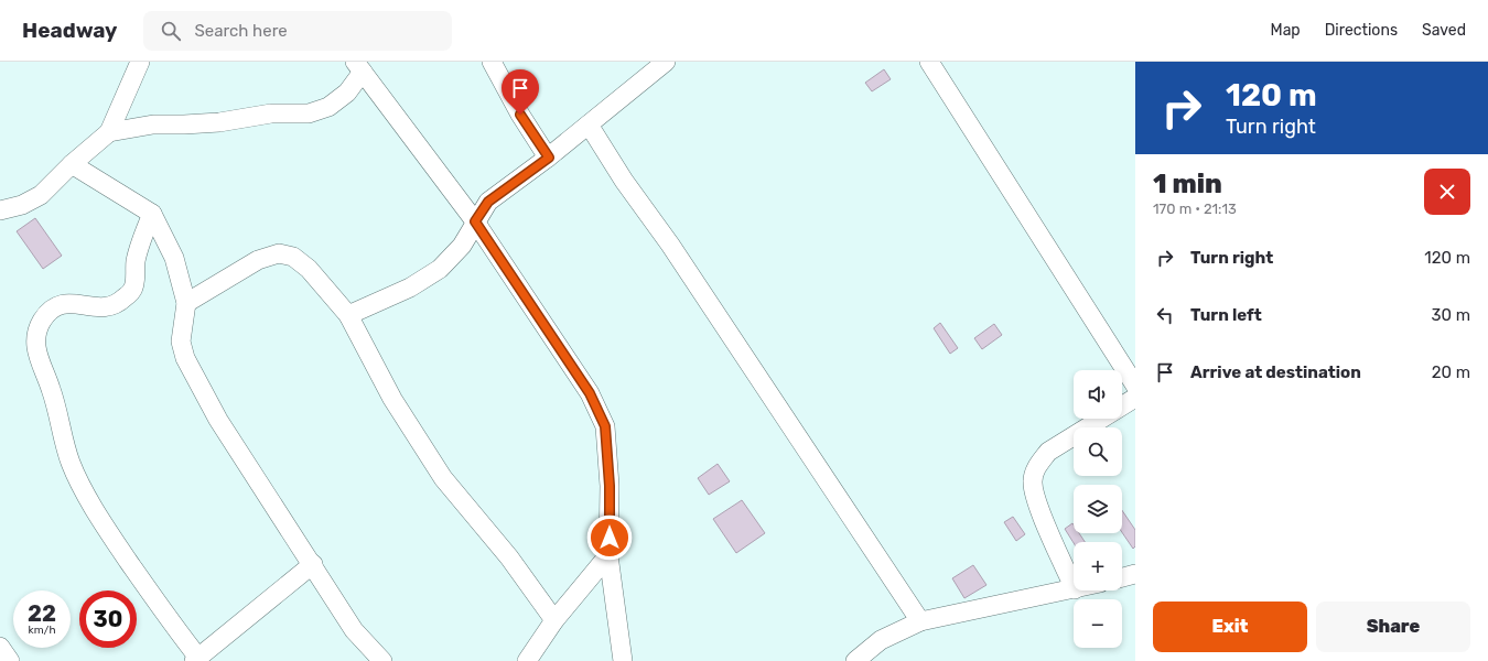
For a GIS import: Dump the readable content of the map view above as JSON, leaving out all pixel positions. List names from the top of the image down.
{
  "page": {
    "header": "Headway",
    "search": "Search here",
    "nav": ["Map", "Directions", "Saved"],
    "turn": ["120 m", "Turn right"],
    "heading": ["1 min", "170 m · 21:13"],
    "list": [
      {
        "name": "Turn right",
        "value": "120 m"
      },
      {
        "name": "Turn left",
        "value": "30 m"
      },
      {
        "name": "Arrive at destination",
        "value": "20 m"
      }
    ],
    "map_buttons": ["+", "−"],
    "speed": "22 km/h",
    "limit": "30",
    "buttons": ["Exit", "Share"]
  }
}
